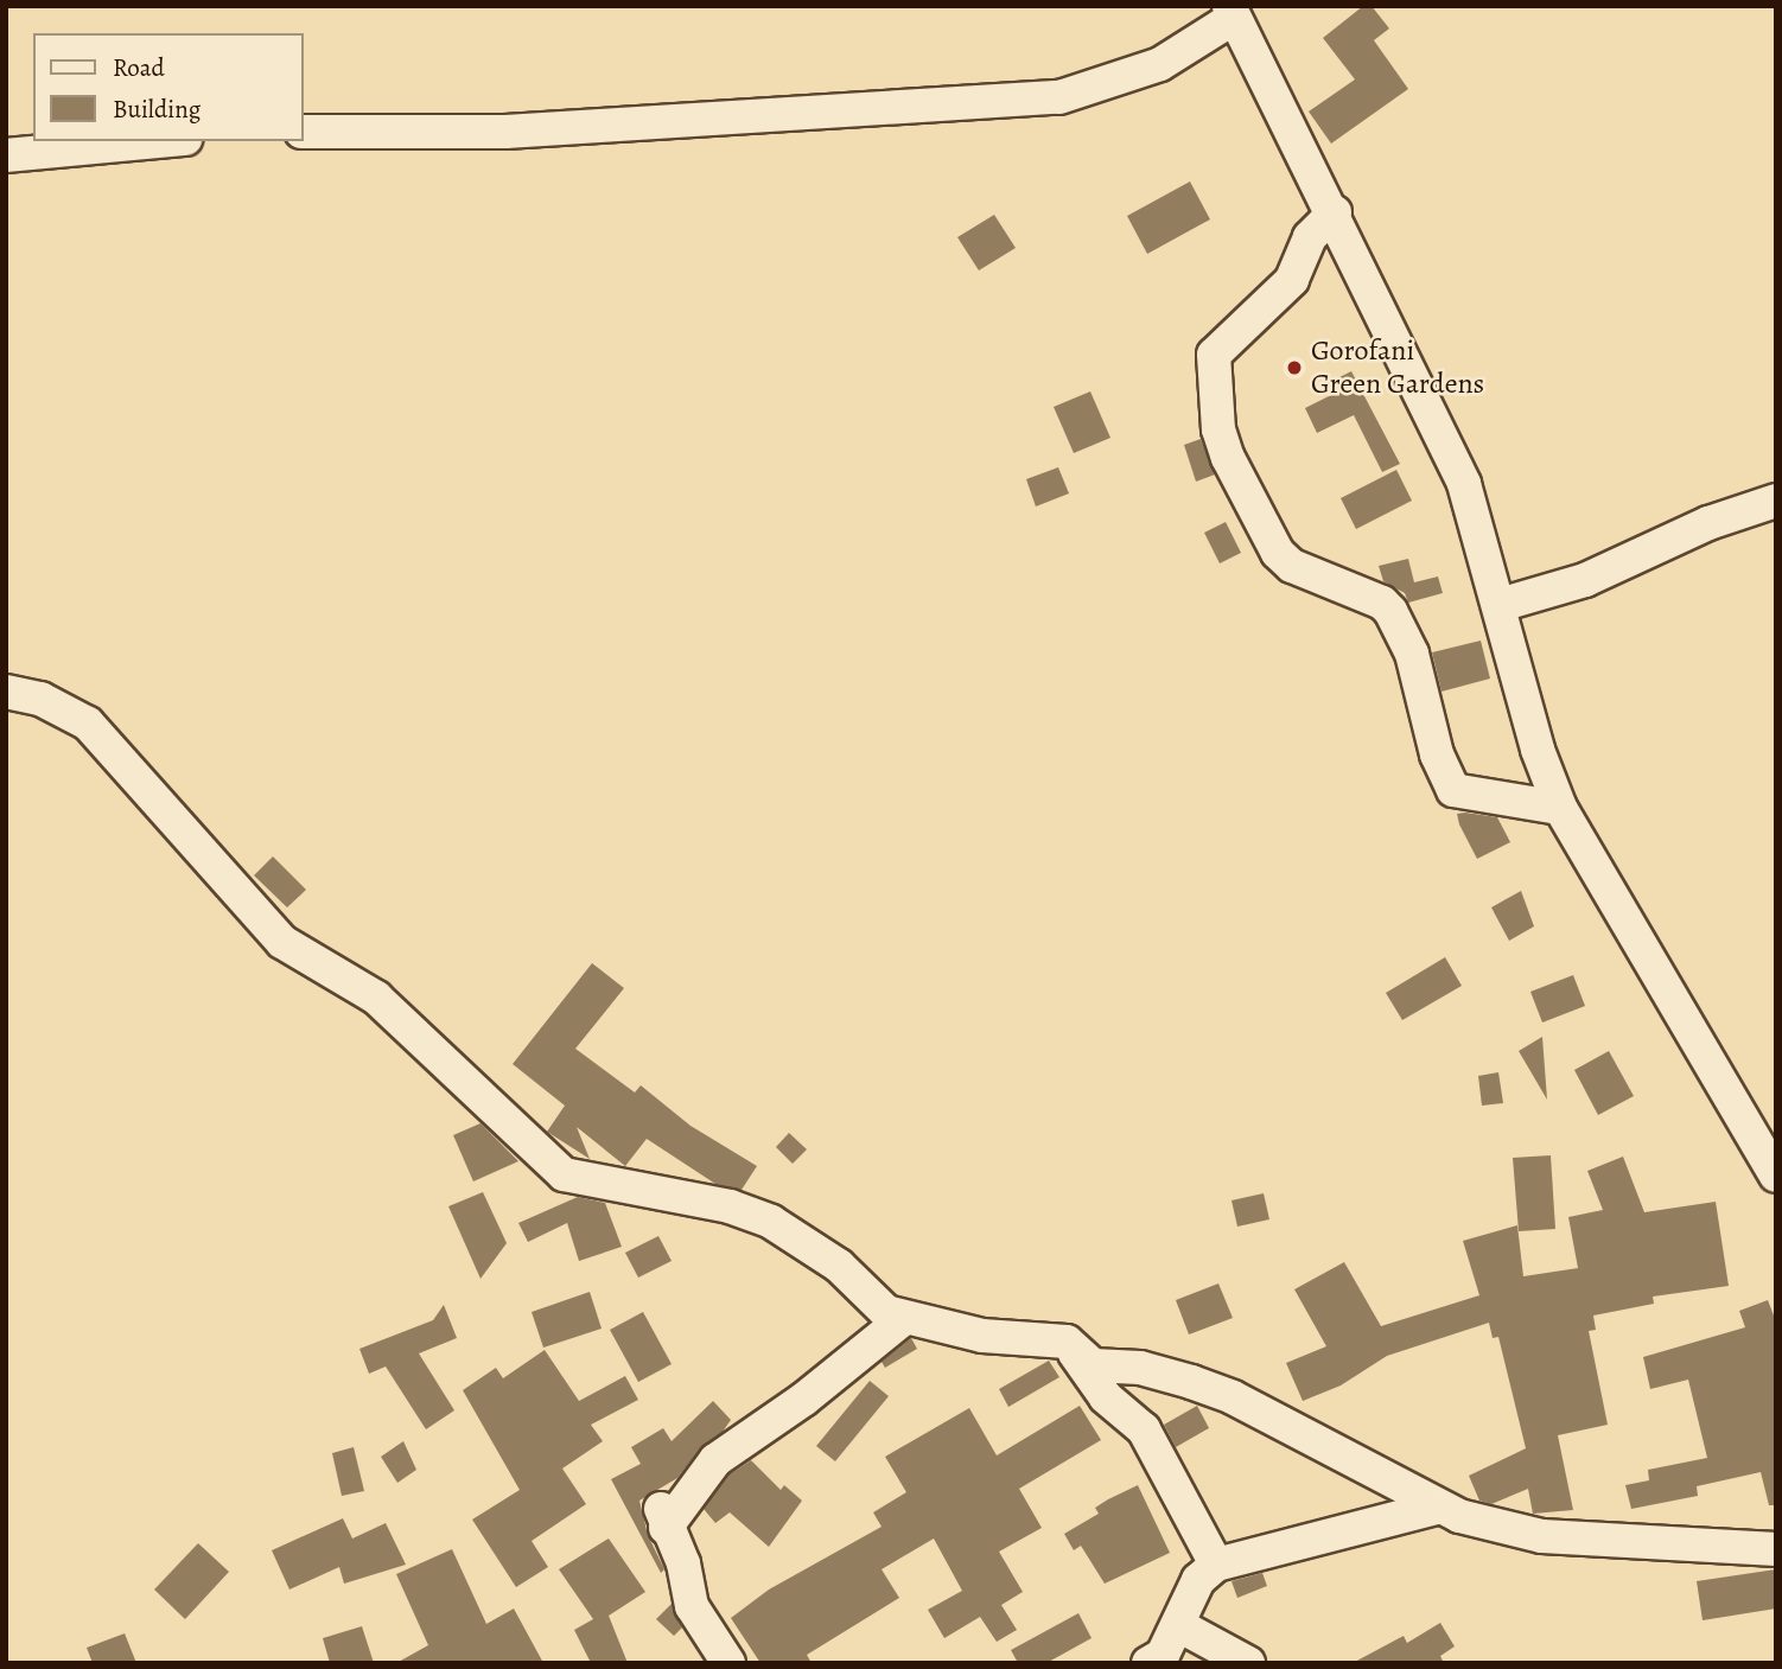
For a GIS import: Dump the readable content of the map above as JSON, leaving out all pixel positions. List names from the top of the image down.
{
  "places": ["Gorofani Green Gardens"],
  "legend": ["Road", "Building"]
}
